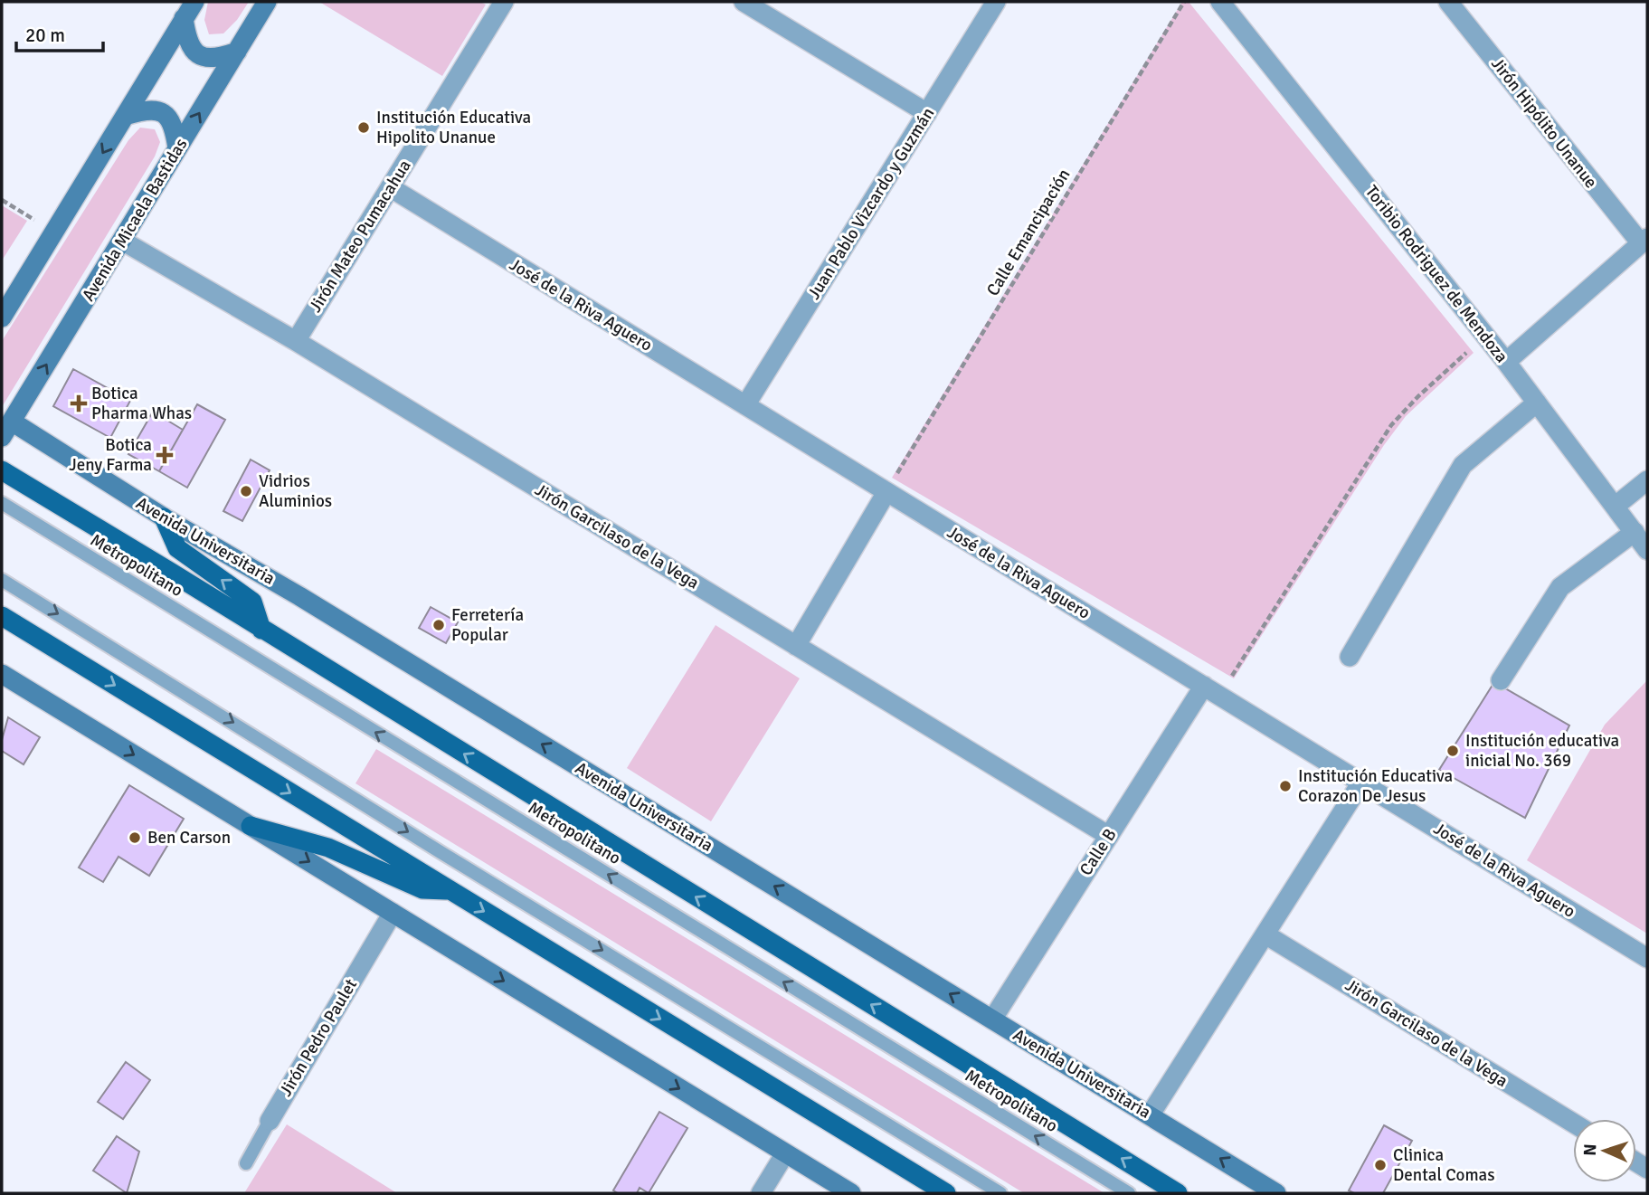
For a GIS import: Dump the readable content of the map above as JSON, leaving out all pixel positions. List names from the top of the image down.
{
  "streets": {
    "street": [
      "Jirón Hipólito Unanue",
      "Juan Pablo Vizcardo y Guzmán",
      "Avenida Micaela Bastidas",
      "Jirón Mateo Pumacahua",
      "Toribio Rodriguez de Mendoza",
      "José de la Riva Aguero",
      "Jirón Garcilaso de la Vega",
      "Avenida Universitaria",
      "Calle B",
      "Jirón Pedro Paulet"
    ],
    "lane": ["Metropolitano"],
    "path": ["Calle Emancipación"]
  },
  "crossings": [
    ["Juan Pablo Vizcardo y Guzmán", "José de la Riva Aguero"],
    ["Avenida Micaela Bastidas", "Jirón Garcilaso de la Vega"],
    ["Avenida Micaela Bastidas", "Avenida Universitaria"],
    ["Calle Emancipación", "José de la Riva Aguero"],
    ["Jirón Mateo Pumacahua", "José de la Riva Aguero"],
    ["Jirón Mateo Pumacahua", "Jirón Garcilaso de la Vega"],
    ["José de la Riva Aguero", "Calle B"],
    ["Jirón Garcilaso de la Vega", "Calle B"],
    ["Avenida Universitaria", "Calle B"]
  ],
  "one_way": ["Avenida Universitaria"],
  "places": {
    "other": [
      "Institución Educativa Hipolito Unanue",
      "Vidrios Aluminios",
      "Ferretería Popular",
      "Institución educativa inicial No. 369",
      "Institución Educativa Corazon De Jesus",
      "Ben Carson",
      "Clinica Dental Comas"
    ],
    "health": ["Botica Pharma Whas", "Botica Jeny Farma"]
  },
  "scale_bar": "20 m",
  "north": "left"
}
